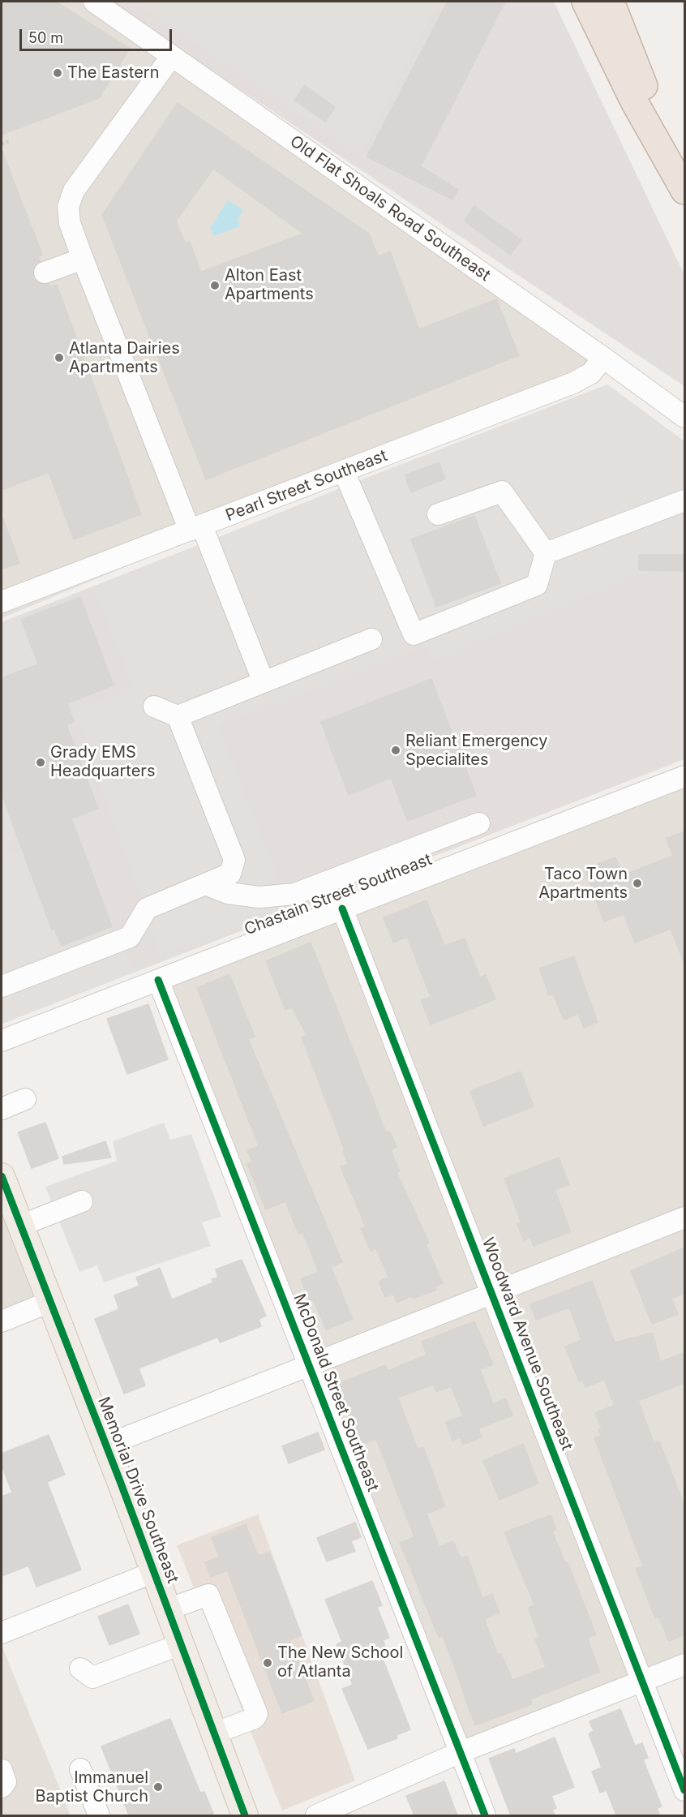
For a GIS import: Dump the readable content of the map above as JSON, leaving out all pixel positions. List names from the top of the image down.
{
  "streets": {
    "main road": ["Memorial Drive Southeast"],
    "street": [
      "Old Flat Shoals Road Southeast",
      "Pearl Street Southeast",
      "Chastain Street Southeast",
      "Woodward Avenue Southeast",
      "McDonald Street Southeast"
    ]
  },
  "crossings": [
    ["Old Flat Shoals Road Southeast", "Pearl Street Southeast"],
    ["Chastain Street Southeast", "Woodward Avenue Southeast"],
    ["Chastain Street Southeast", "McDonald Street Southeast"]
  ],
  "places": [
    "The Eastern",
    "Alton East Apartments",
    "Atlanta Dairies Apartments",
    "Reliant Emergency Specialites",
    "Grady EMS Headquarters",
    "Taco Town Apartments",
    "The New School of Atlanta",
    "Immanuel Baptist Church"
  ],
  "scale_bar": "50 m"
}
